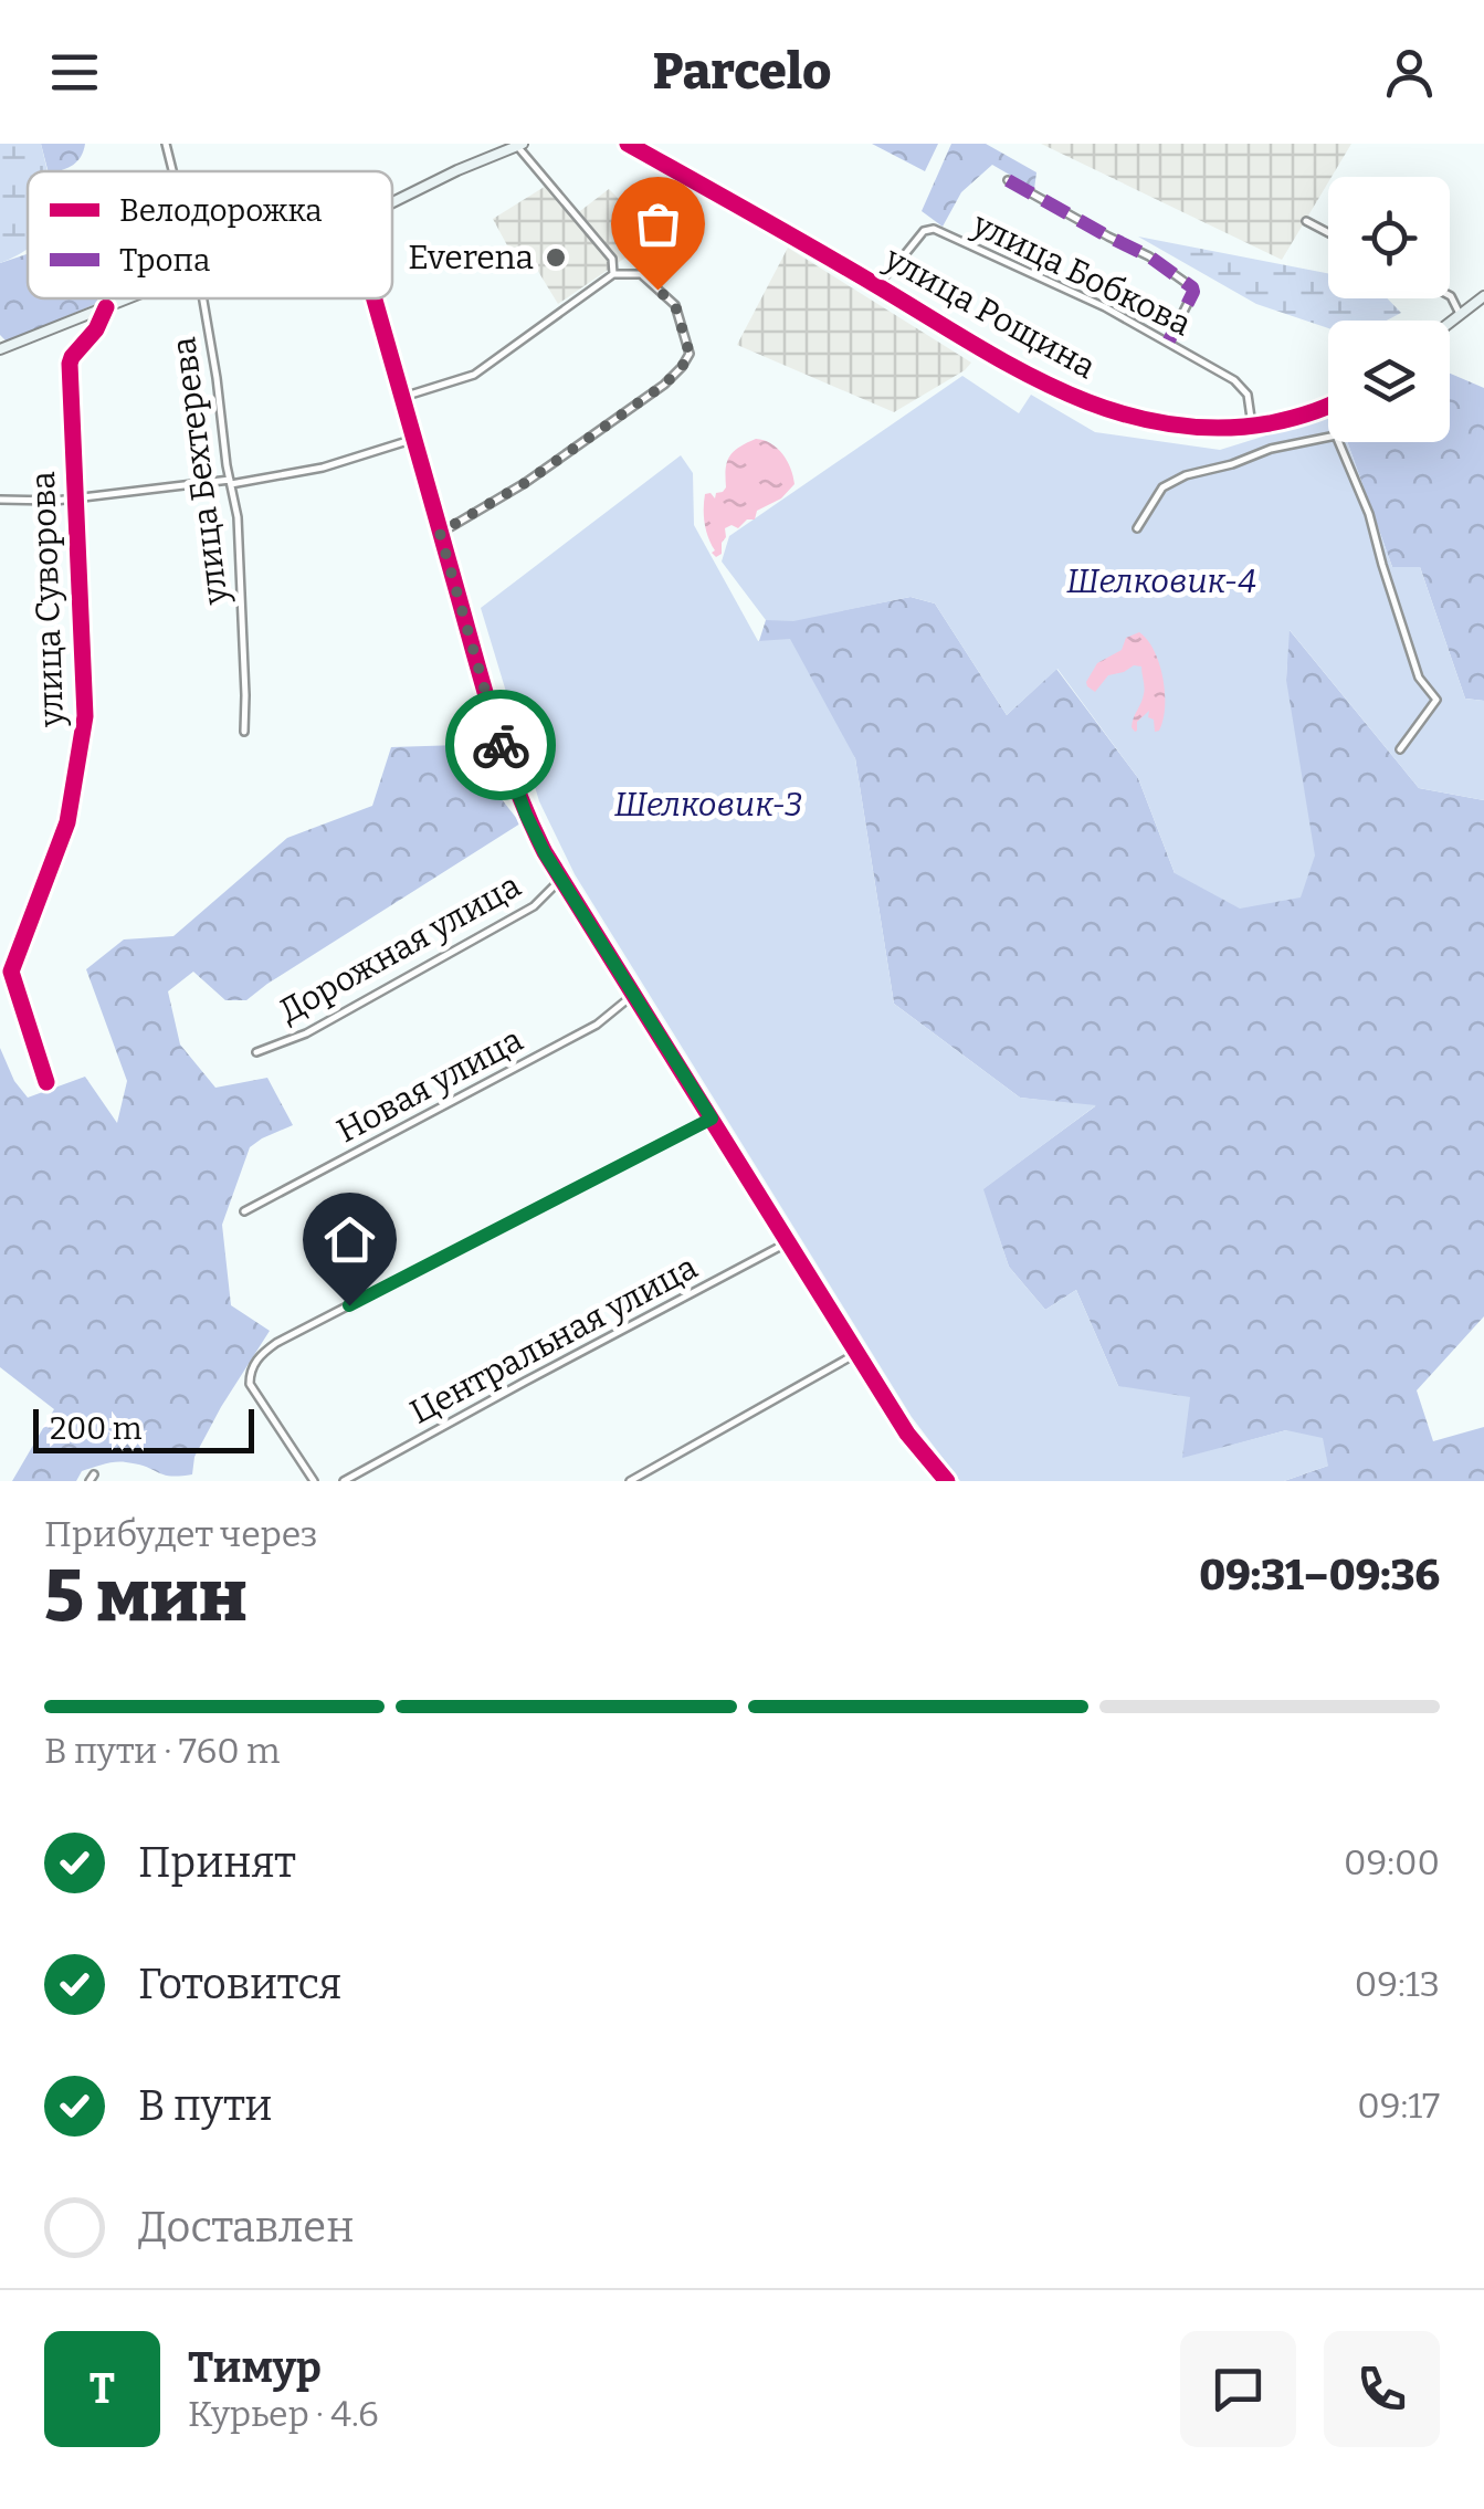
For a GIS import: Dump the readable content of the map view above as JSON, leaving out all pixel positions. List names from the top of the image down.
{
  "streets": {
    "street": [
      "улица Бобкова",
      "улица Рощина",
      "улица Бехтерева",
      "улица Суворова",
      "Дорожная улица",
      "Новая улица",
      "Центральная улица"
    ]
  },
  "crossings": [
    ["улица Бобкова", "улица Рощина"]
  ],
  "parks": ["Шелковик-4", "Шелковик-3"],
  "places": ["Everena"],
  "legend": ["Велодорожка", "Тропа"],
  "scale_bar": "200 m",
  "page": {
    "header": "Parcelo",
    "scale": "200 m",
    "heading": ["5 мин", "Прибудет через", "09:31–09:36"],
    "panel": ["Тимур", "Курьер · 4.6"],
    "bar": "В пути · 760 m",
    "list": [
      ["Принят", "09:00"],
      ["Готовится", "09:13"],
      ["В пути", "09:17"],
      "Доставлен"
    ],
    "round": "Т"
  }
}
